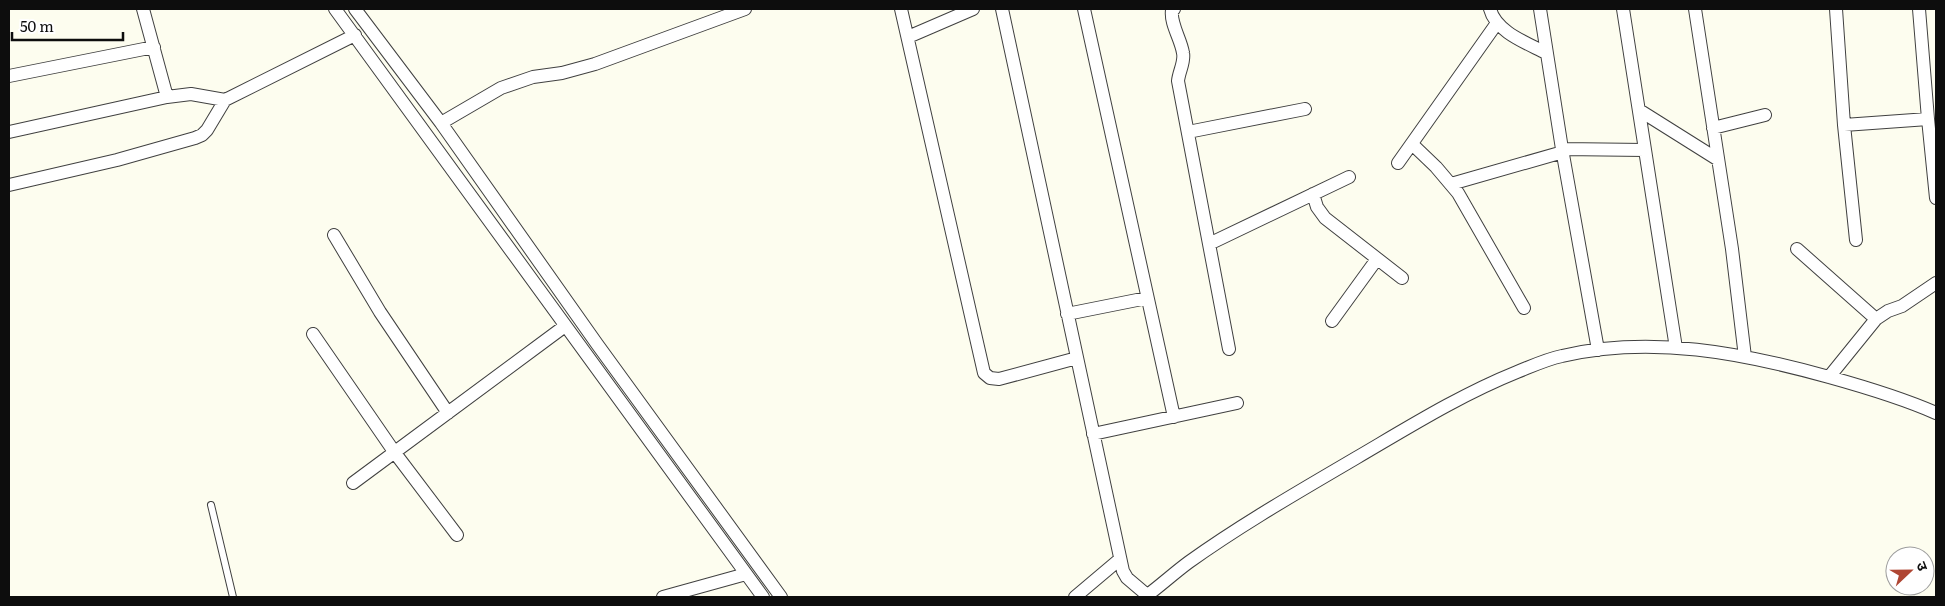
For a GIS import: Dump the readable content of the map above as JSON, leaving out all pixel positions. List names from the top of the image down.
{
  "scale_bar": "50 m",
  "north": "right"
}
